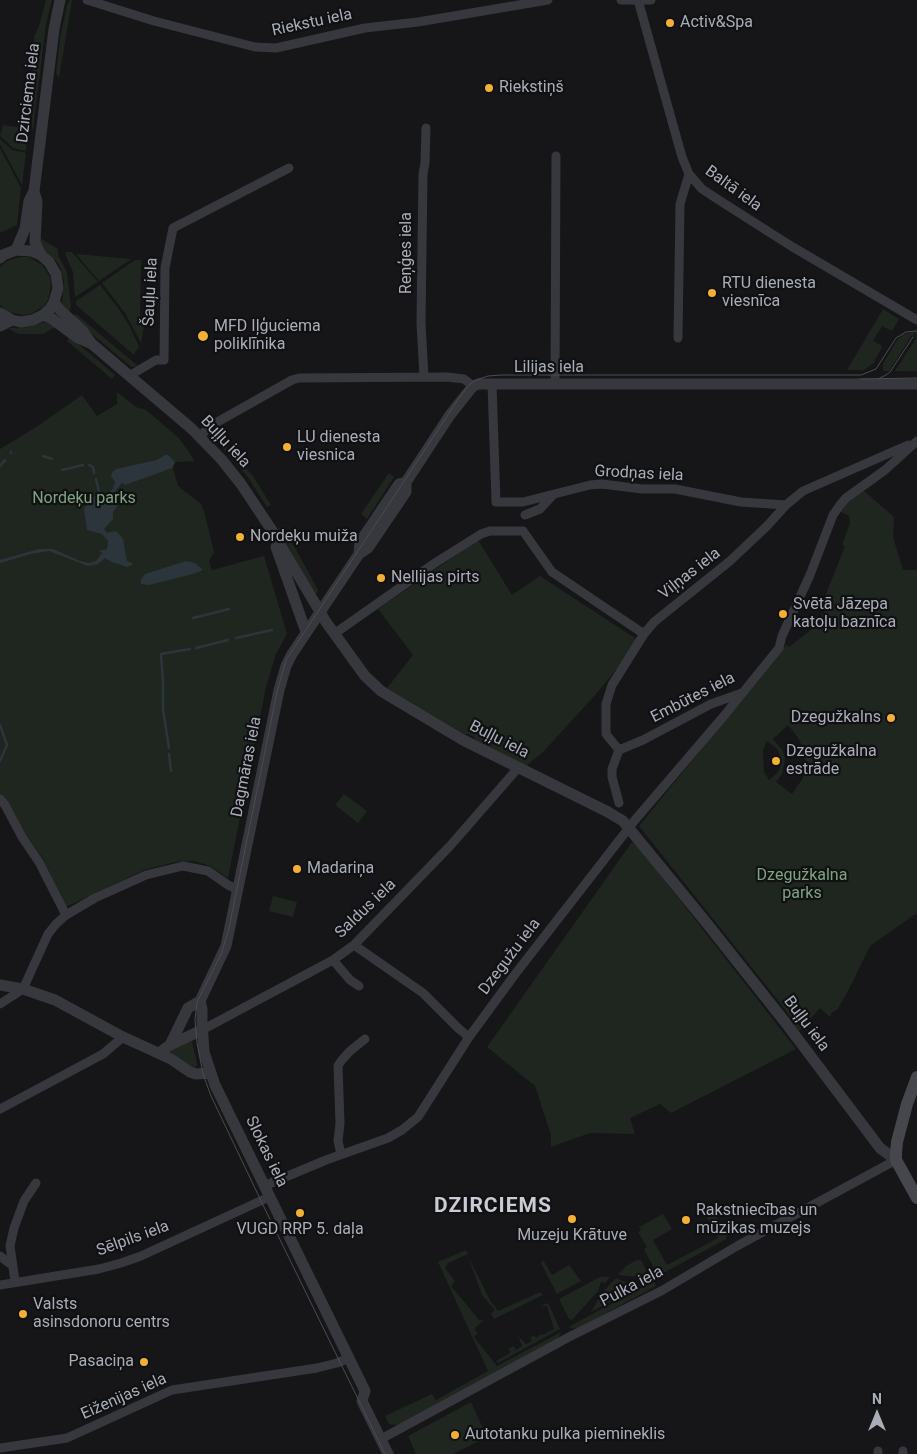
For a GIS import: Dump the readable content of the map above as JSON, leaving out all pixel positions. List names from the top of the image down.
{
  "streets": {
    "street": [
      "Riekstu iela",
      "Dzirciema iela",
      "Baltā iela",
      "Reņģes iela",
      "Šauļu iela",
      "Lilijas iela",
      "Buļļu iela",
      "Grodņas iela",
      "Viļņas iela",
      "Embūtes iela",
      "Dagmāras iela",
      "Saldus iela",
      "Dzegužu iela",
      "Slokas iela",
      "Sēlpils iela",
      "Pulka iela",
      "Eiženijas iela"
    ]
  },
  "crossings": [
    ["Reņģes iela", "Lilijas iela"],
    ["Šauļu iela", "Buļļu iela"],
    ["Lilijas iela", "Buļļu iela"],
    ["Lilijas iela", "Dagmāras iela"],
    ["Buļļu iela", "Dagmāras iela"],
    ["Buļļu iela", "Saldus iela"],
    ["Buļļu iela", "Dzegužu iela"],
    ["Buļļu iela", "Pulka iela"],
    ["Grodņas iela", "Viļņas iela"],
    ["Viļņas iela", "Embūtes iela"],
    ["Embūtes iela", "Dzegužu iela"],
    ["Dagmāras iela", "Saldus iela"],
    ["Dagmāras iela", "Slokas iela"],
    ["Dzegužu iela", "Slokas iela"],
    ["Dzegužu iela", "Sēlpils iela"],
    ["Slokas iela", "Sēlpils iela"],
    ["Slokas iela", "Pulka iela"],
    ["Slokas iela", "Eiženijas iela"]
  ],
  "districts": ["DZIRCIEMS"],
  "parks": ["Nordeķu parks", "Dzegužkalna parks"],
  "places": [
    "Activ&Spa",
    "Riekstiņš",
    "RTU dienesta viesnīca",
    "MFD Iļģuciema poliklīnika",
    "LU dienesta viesnica",
    "Nordeķu muiža",
    "Nellijas pirts",
    "Svētā Jāzepa katoļu baznīca",
    "Dzegužkalns",
    "Dzegužkalna estrāde",
    "Madariņa",
    "VUGD RRP 5. daļa",
    "Muzeju Krātuve",
    "Rakstniecības un mūzikas muzejs",
    "Valsts asinsdonoru centrs",
    "Pasaciņa",
    "Autotanku pulka piemineklis"
  ],
  "north": "top"
}
